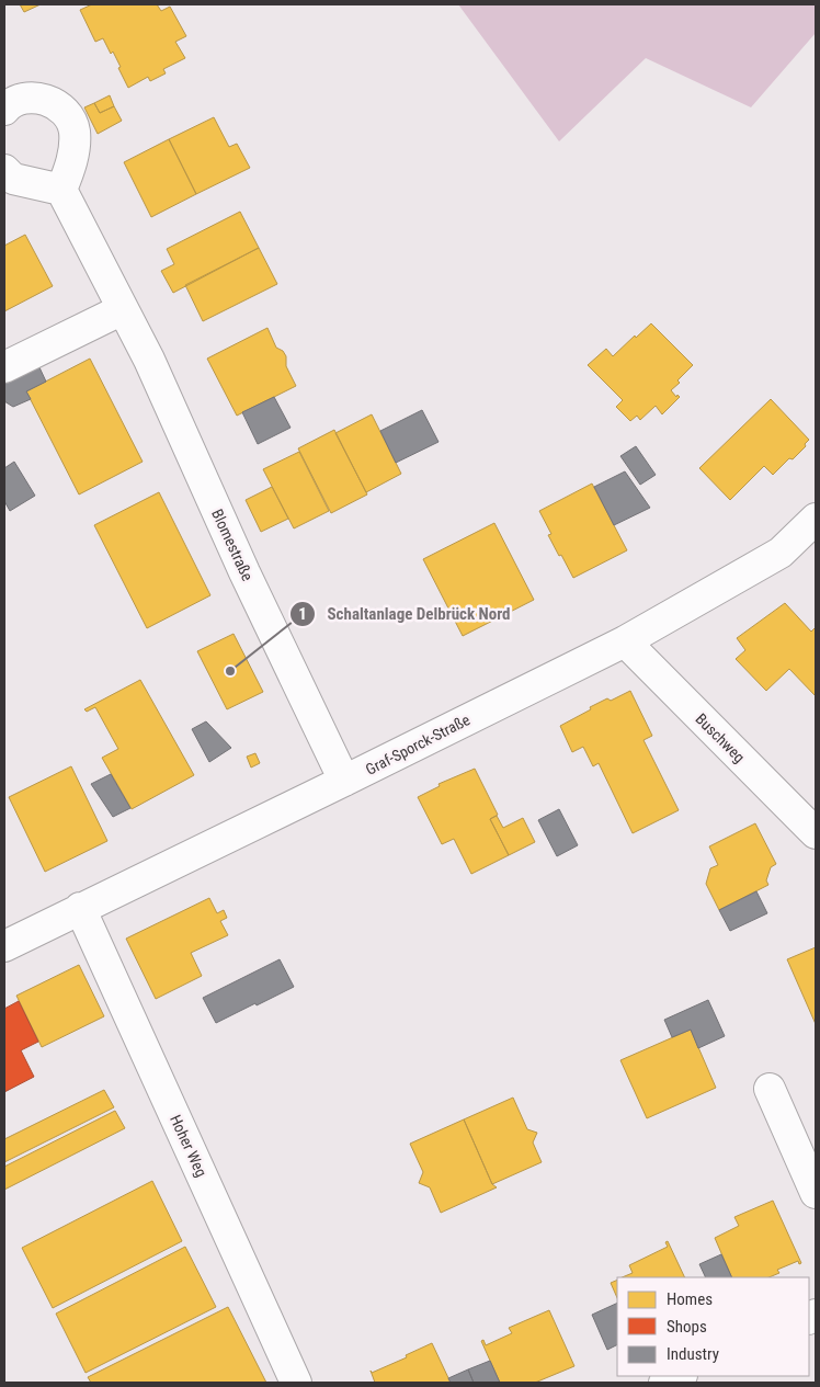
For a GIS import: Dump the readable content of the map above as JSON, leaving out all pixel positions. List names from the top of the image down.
{
  "streets": {
    "street": [
      "Blomestraße",
      "Buschweg",
      "Graf-Sporck-Straße",
      "Hoher Weg"
    ]
  },
  "crossings": [
    ["Blomestraße", "Graf-Sporck-Straße"],
    ["Buschweg", "Graf-Sporck-Straße"],
    ["Graf-Sporck-Straße", "Hoher Weg"]
  ],
  "places": ["Schaltanlage Delbrück Nord"],
  "legend": ["Homes", "Shops", "Industry"]
}
